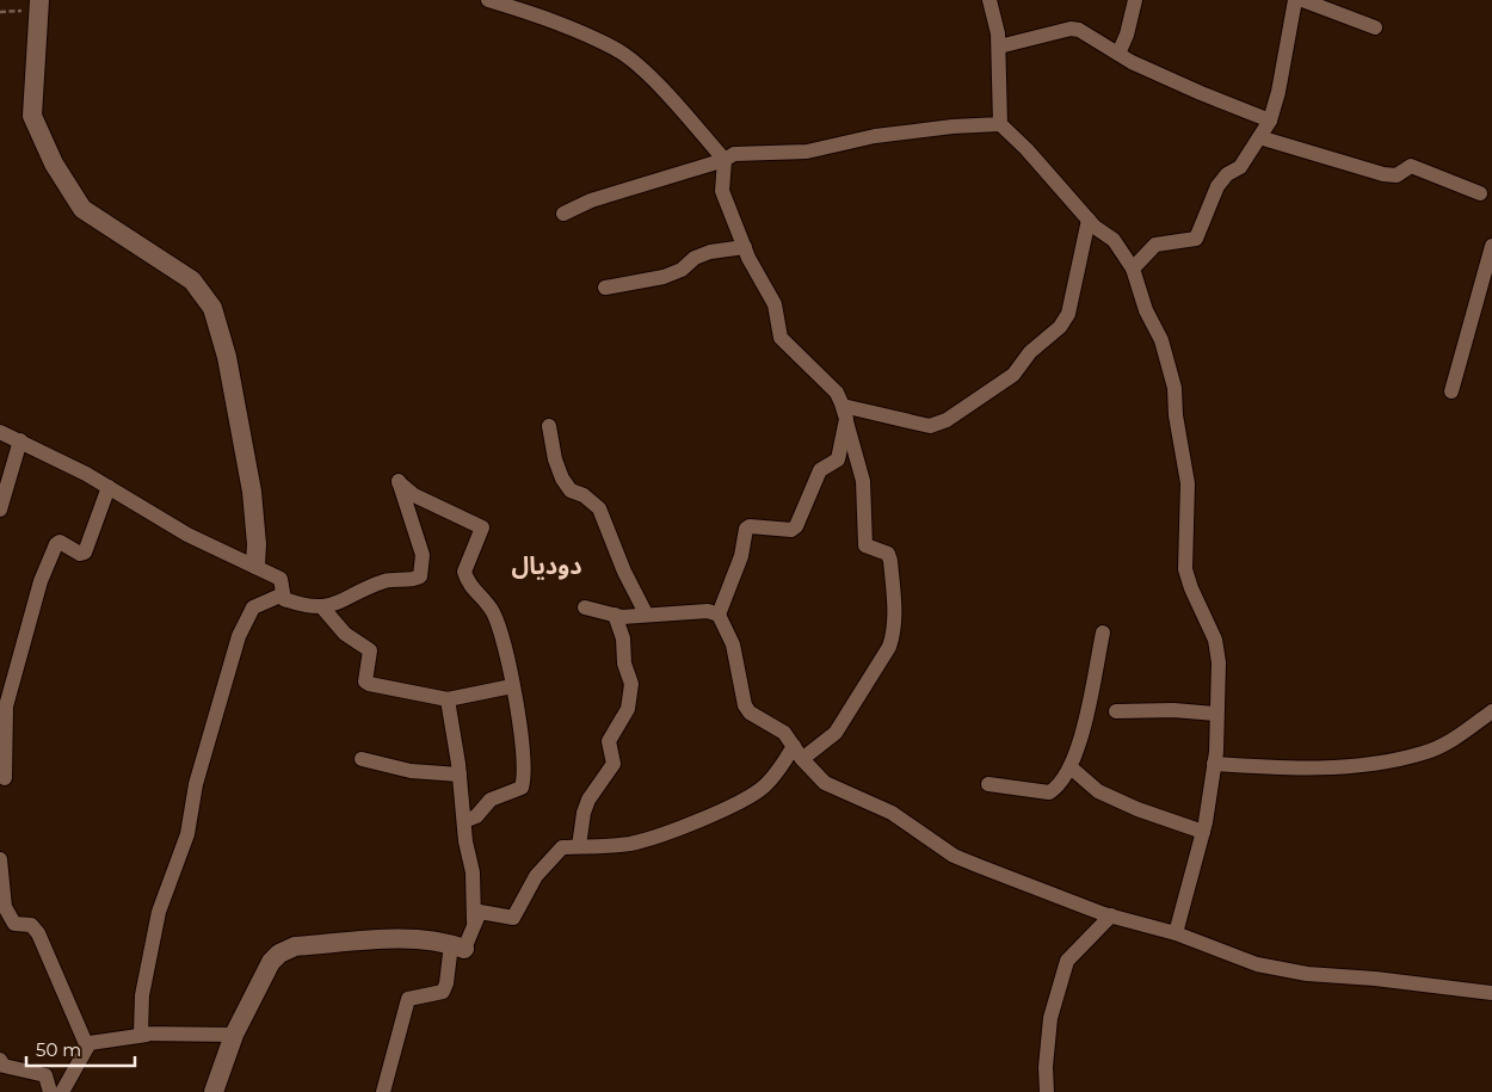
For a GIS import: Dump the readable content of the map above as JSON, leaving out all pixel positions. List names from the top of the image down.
{
  "districts": ["دودیال"],
  "scale_bar": "50 m"
}
